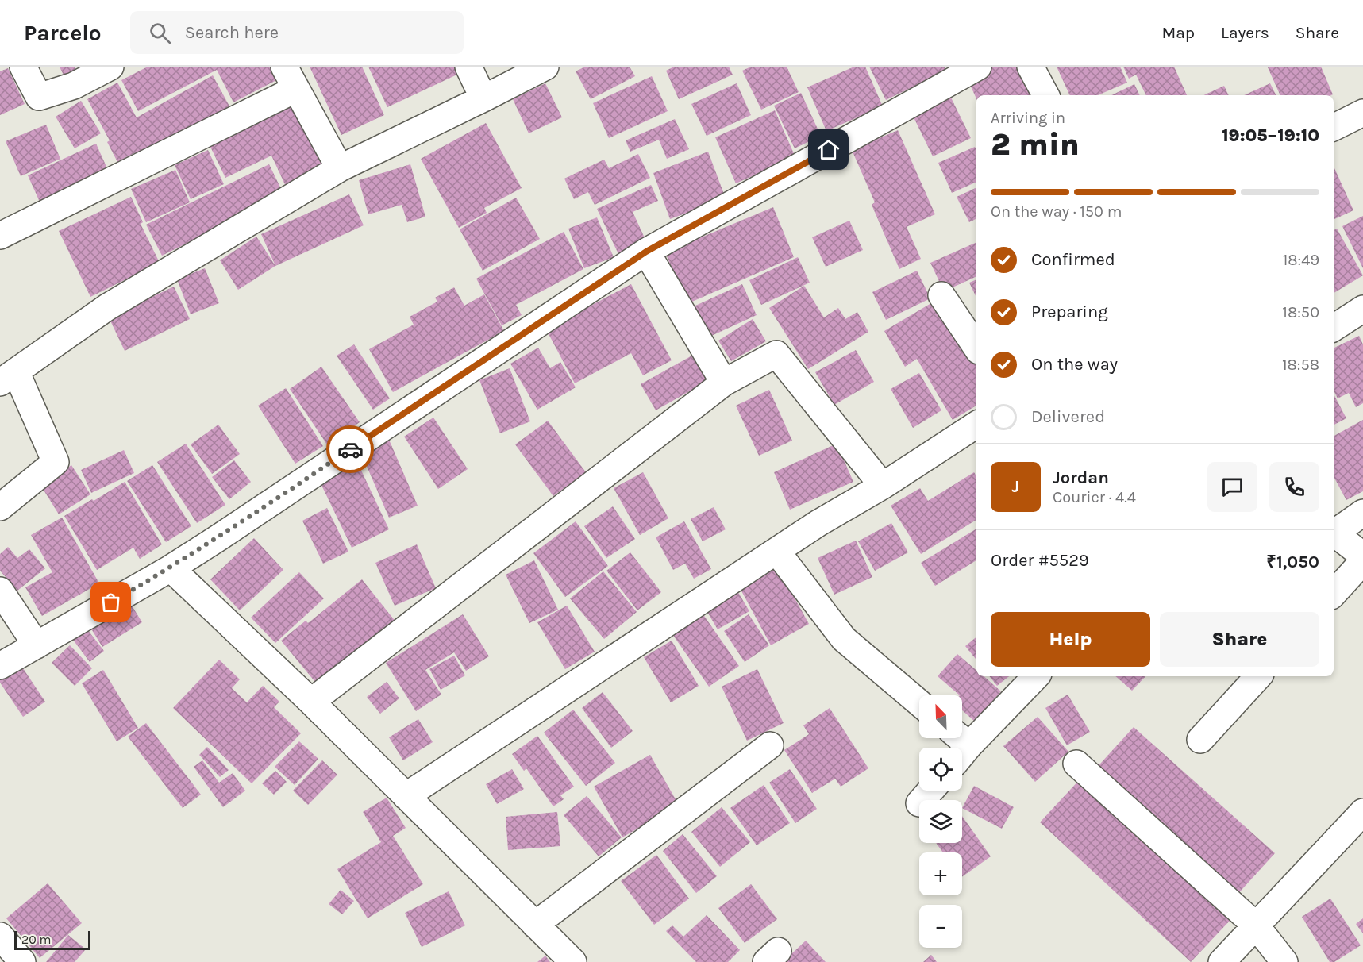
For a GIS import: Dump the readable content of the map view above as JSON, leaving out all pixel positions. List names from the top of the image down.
{
  "scale_bar": "20 m",
  "north": "top left",
  "page": {
    "header": "Parcelo",
    "search": "Search here",
    "nav": ["Map", "Layers", "Share"],
    "heading": ["2 min", "Arriving in", "19:05–19:10"],
    "panel": [
      "Jordan",
      "Courier · 4.4",
      "Order #5529",
      "₹1,050"
    ],
    "bar": "On the way · 150 m",
    "list": [
      ["Confirmed", "18:49"],
      ["Preparing", "18:50"],
      ["On the way", "18:58"],
      "Delivered"
    ],
    "round": "J",
    "buttons": ["Help", "Share"],
    "map_buttons": ["+", "−"],
    "scale": "20 m"
  }
}
